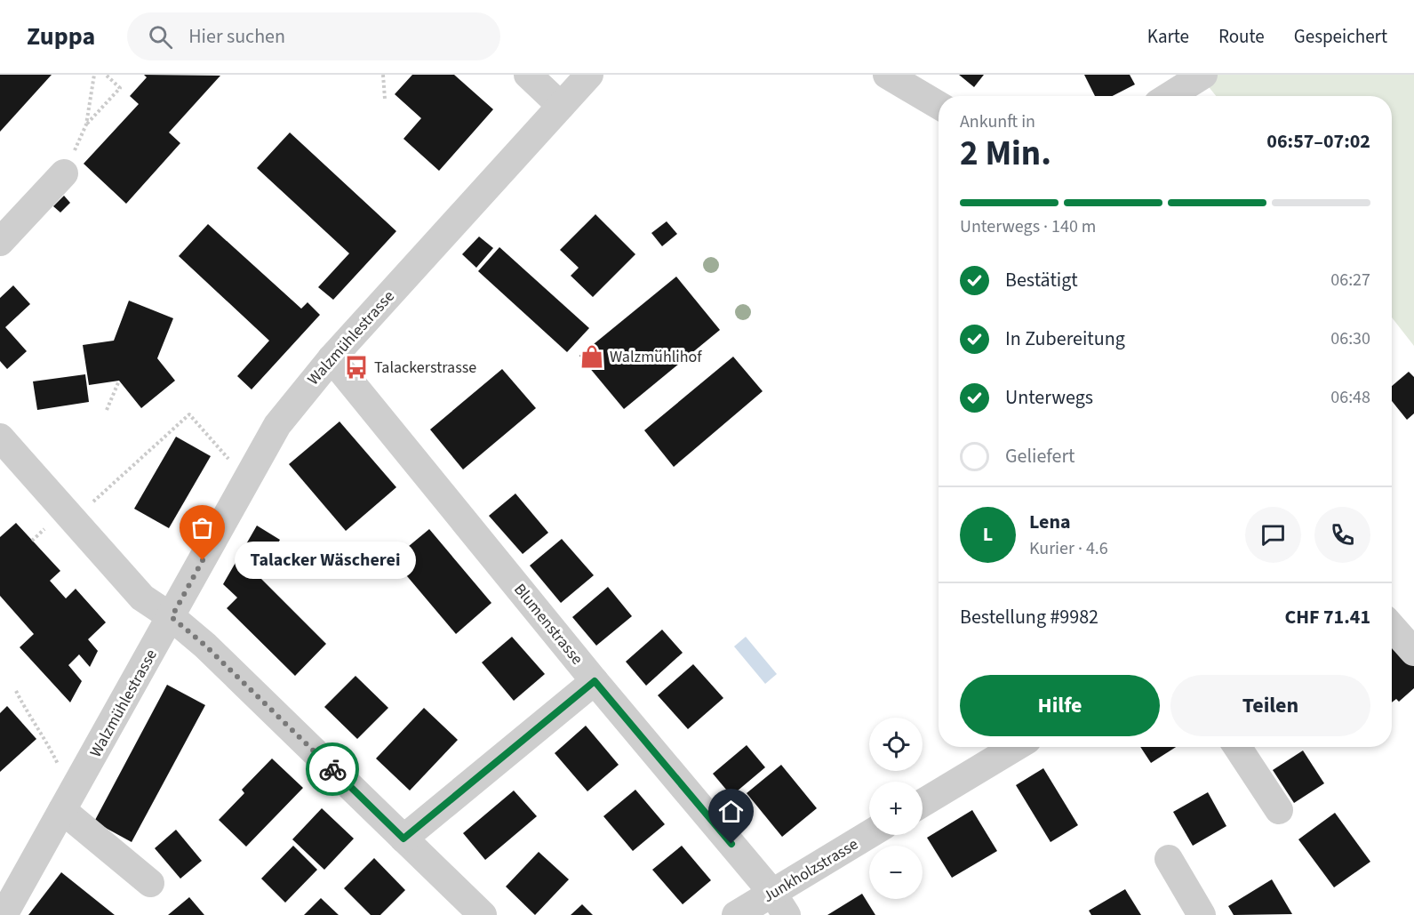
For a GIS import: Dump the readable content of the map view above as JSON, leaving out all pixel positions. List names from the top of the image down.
{
  "streets": {
    "street": ["Walzmühlestrasse", "Blumenstrasse", "Junkholzstrasse"]
  },
  "crossings": [
    ["Walzmühlestrasse", "Blumenstrasse"],
    ["Blumenstrasse", "Junkholzstrasse"]
  ],
  "places": {
    "shop": ["Walzmühlihof"],
    "bus stop": ["Talackerstrasse"],
    "other": ["Talacker Wäscherei"]
  },
  "page": {
    "header": "Zuppa",
    "search": "Hier suchen",
    "nav": ["Karte", "Route", "Gespeichert"],
    "heading": ["2 Min.", "Ankunft in", "06:57–07:02"],
    "panel": [
      "Lena",
      "Kurier · 4.6",
      "Bestellung #9982",
      "CHF 71.41"
    ],
    "bar": "Unterwegs · 140 m",
    "list": [
      ["Bestätigt", "06:27"],
      ["In Zubereitung", "06:30"],
      ["Unterwegs", "06:48"],
      "Geliefert"
    ],
    "round": "L",
    "bubble": "Talacker Wäscherei",
    "buttons": ["Hilfe", "Teilen"],
    "map_buttons": ["+", "−"]
  }
}
